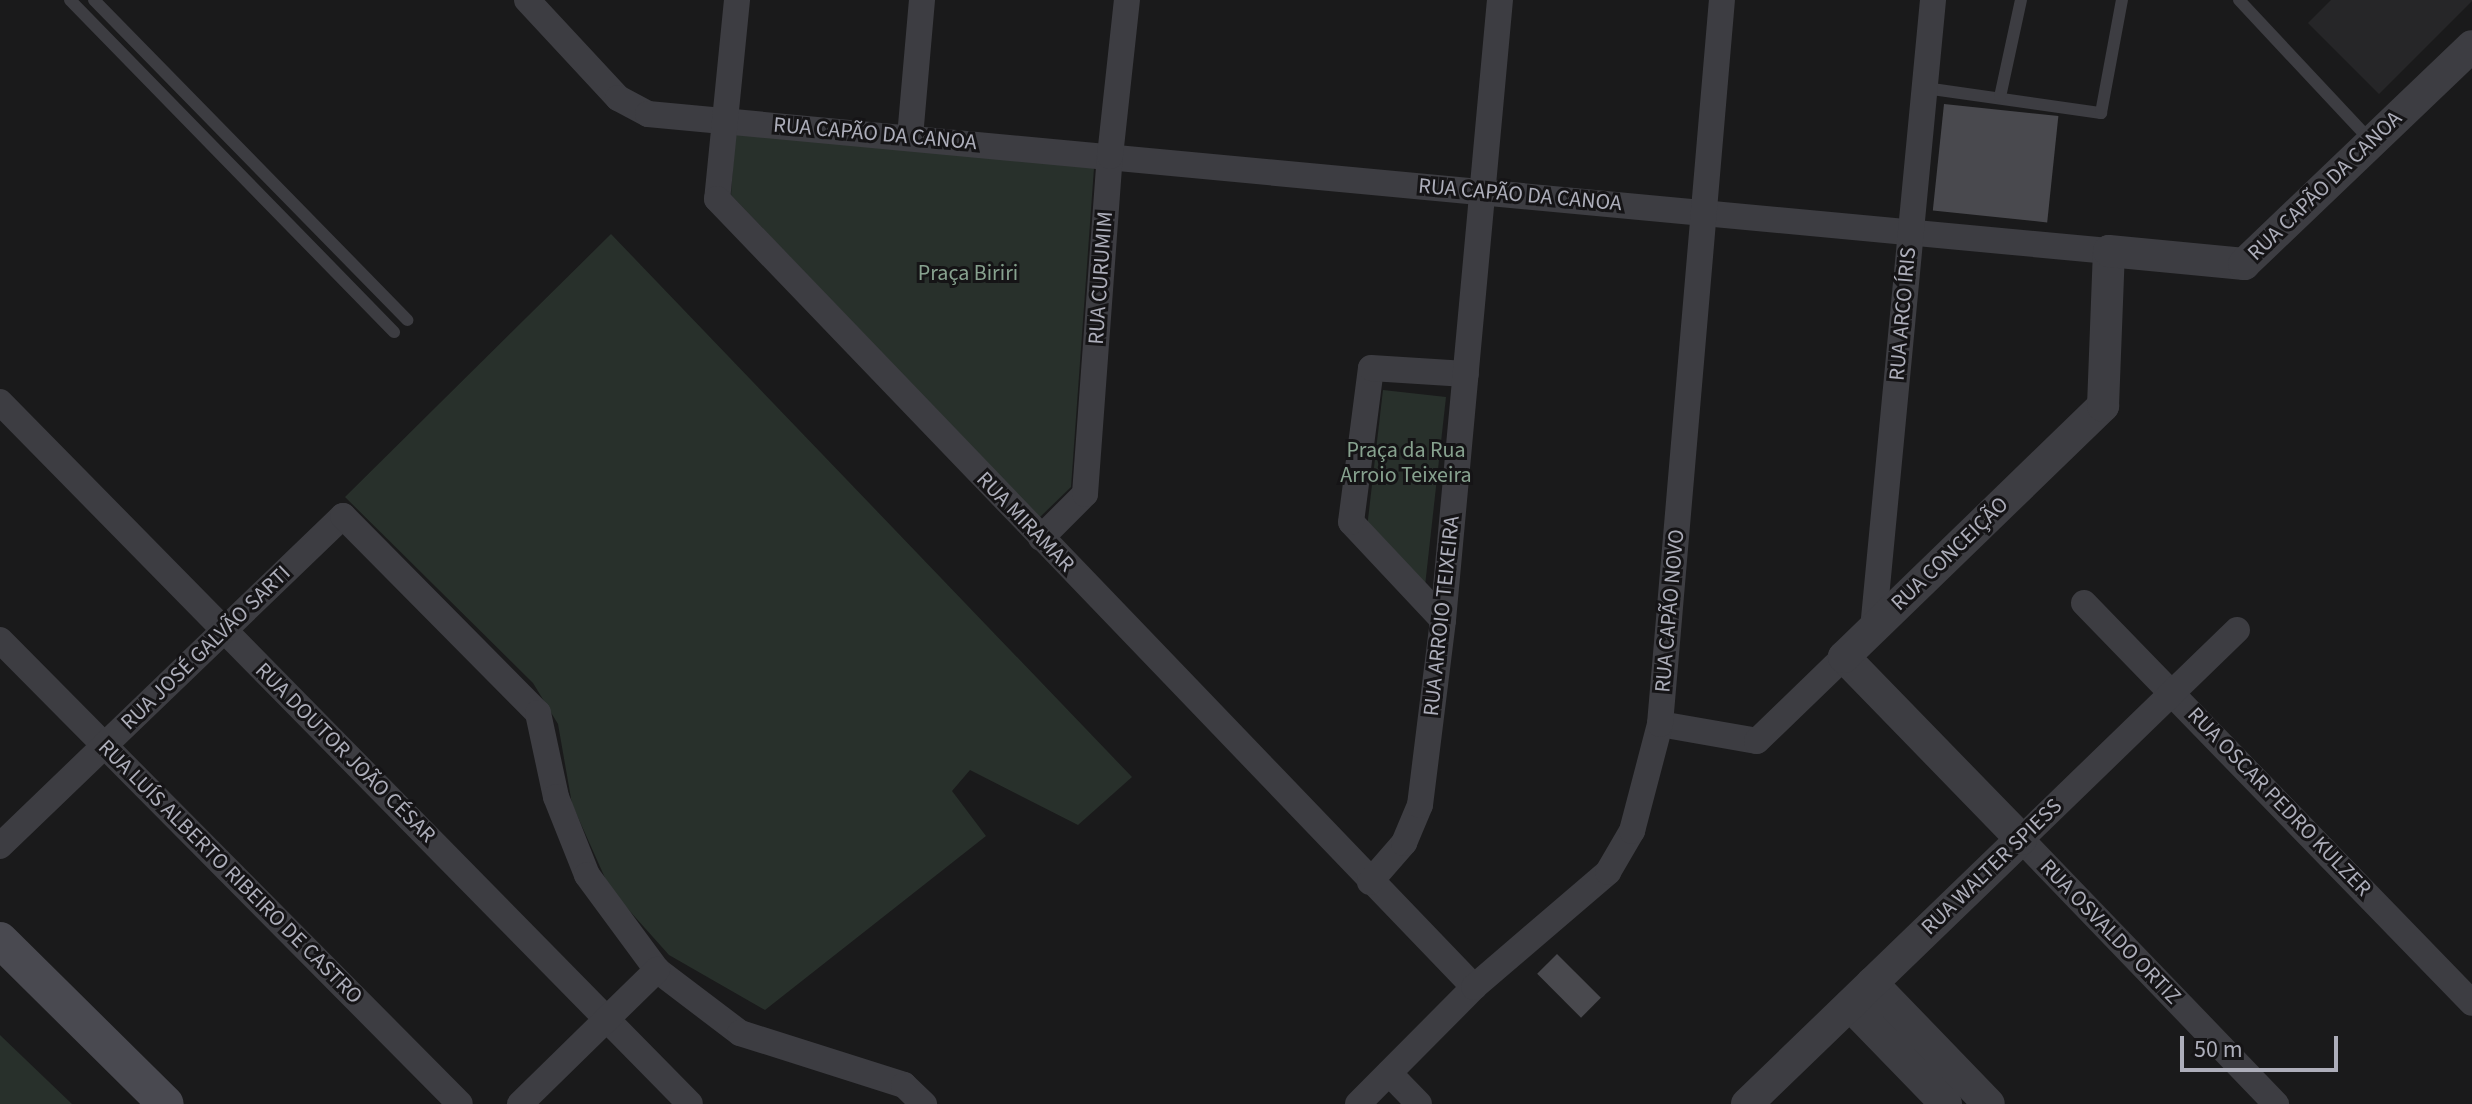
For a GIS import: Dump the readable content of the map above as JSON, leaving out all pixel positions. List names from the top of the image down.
{
  "streets": {
    "street": [
      "RUA CAPÃO DA CANOA",
      "RUA CURUMIM",
      "RUA ARCO ÍRIS",
      "RUA MIRAMAR",
      "RUA CONCEIÇÃO",
      "RUA CAPÃO NOVO",
      "RUA ARROIO TEIXEIRA",
      "RUA JOSÉ GALVÃO SARTI",
      "RUA DOUTOR JOÃO CÉSAR",
      "RUA OSCAR PEDRO KULZER",
      "RUA WALTER SPIESS",
      "RUA LUÍS ALBERTO RIBEIRO DE CASTRO",
      "RUA OSVALDO ORTIZ"
    ]
  },
  "crossings": [
    ["RUA CAPÃO DA CANOA", "RUA CURUMIM"],
    ["RUA CAPÃO DA CANOA", "RUA ARCO ÍRIS"],
    ["RUA CAPÃO DA CANOA", "RUA MIRAMAR"],
    ["RUA CAPÃO DA CANOA", "RUA CONCEIÇÃO"],
    ["RUA CAPÃO DA CANOA", "RUA CAPÃO NOVO"],
    ["RUA CAPÃO DA CANOA", "RUA ARROIO TEIXEIRA"],
    ["RUA CURUMIM", "RUA MIRAMAR"],
    ["RUA ARCO ÍRIS", "RUA CONCEIÇÃO"],
    ["RUA MIRAMAR", "RUA CAPÃO NOVO"],
    ["RUA MIRAMAR", "RUA ARROIO TEIXEIRA"],
    ["RUA CONCEIÇÃO", "RUA CAPÃO NOVO"],
    ["RUA CONCEIÇÃO", "RUA OSVALDO ORTIZ"],
    ["RUA JOSÉ GALVÃO SARTI", "RUA DOUTOR JOÃO CÉSAR"],
    ["RUA JOSÉ GALVÃO SARTI", "RUA LUÍS ALBERTO RIBEIRO DE CASTRO"],
    ["RUA OSCAR PEDRO KULZER", "RUA WALTER SPIESS"],
    ["RUA WALTER SPIESS", "RUA OSVALDO ORTIZ"]
  ],
  "parks": ["Praça Biriri", "Praça da Rua Arroio Teixeira"],
  "scale_bar": "50 m"
}
